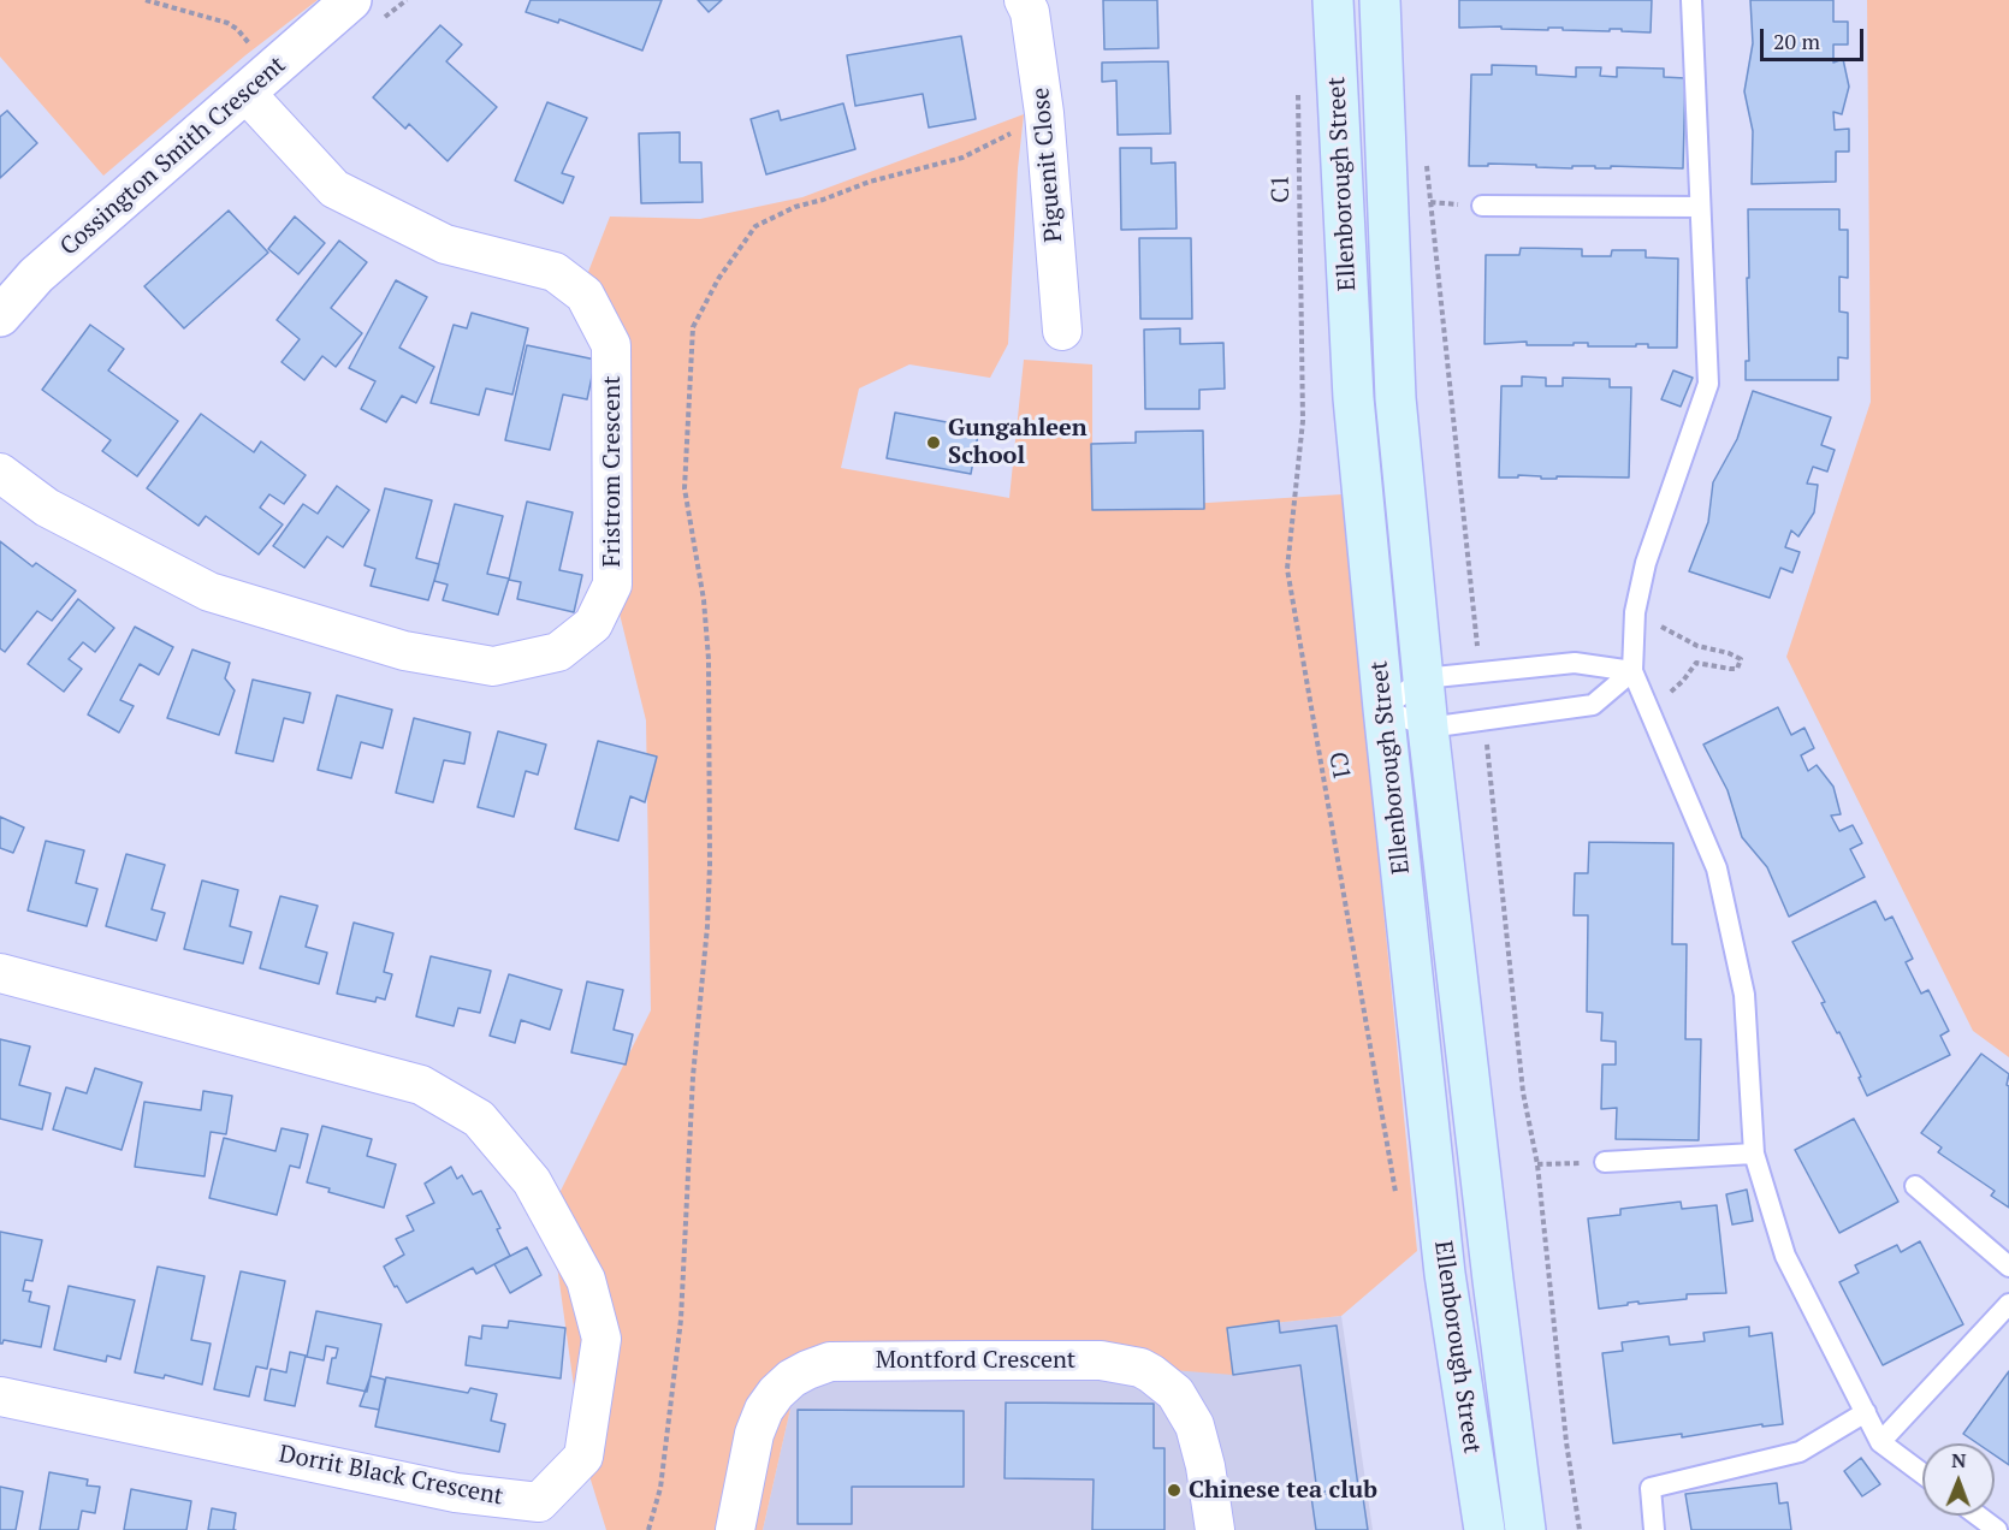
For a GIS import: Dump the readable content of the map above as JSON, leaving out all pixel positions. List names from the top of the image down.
{
  "streets": {
    "main road": ["Ellenborough Street"],
    "street": [
      "Cossington Smith Crescent",
      "Piguenit Close",
      "Fristrom Crescent",
      "Montford Crescent",
      "Dorrit Black Crescent"
    ],
    "path": ["C1"]
  },
  "crossings": [
    ["Cossington Smith Crescent", "Fristrom Crescent"]
  ],
  "places": ["Gungahleen School", "Chinese tea club"],
  "scale_bar": "20 m",
  "north": "top"
}
